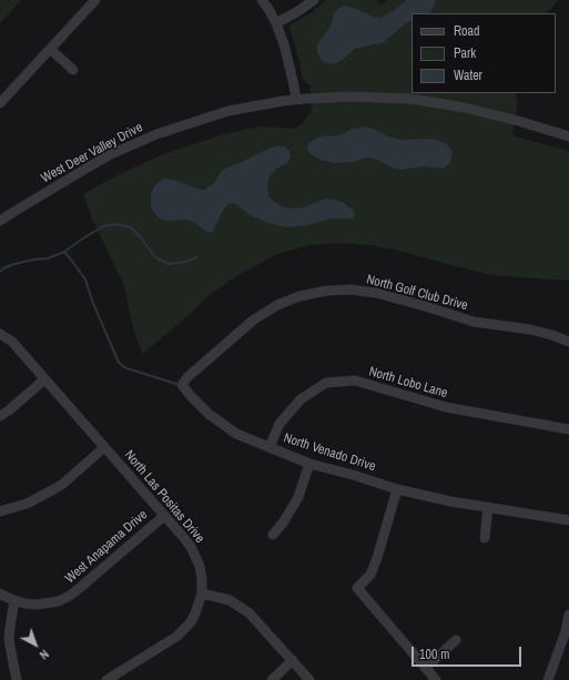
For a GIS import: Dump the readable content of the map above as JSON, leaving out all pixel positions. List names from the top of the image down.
{
  "streets": {
    "street": [
      "West Deer Valley Drive",
      "North Golf Club Drive",
      "North Lobo Lane",
      "North Venado Drive",
      "North Las Positas Drive",
      "West Anapama Drive"
    ]
  },
  "crossings": [
    ["North Golf Club Drive", "North Venado Drive"],
    ["North Lobo Lane", "North Venado Drive"],
    ["North Las Positas Drive", "West Anapama Drive"]
  ],
  "legend": ["Road", "Park", "Water"],
  "scale_bar": "100 m",
  "north": "bottom right"
}
